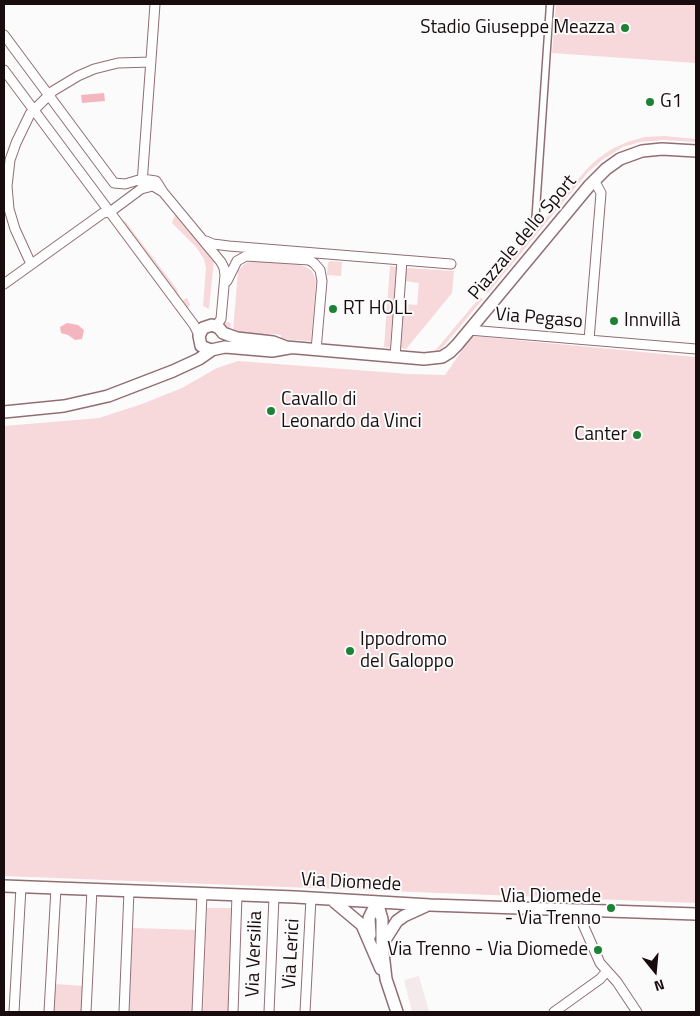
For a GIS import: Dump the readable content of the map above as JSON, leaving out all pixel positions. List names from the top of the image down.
{
  "streets": {
    "street": [
      "Piazzale dello Sport",
      "Via Pegaso",
      "Via Diomede",
      "Via Versilia",
      "Via Lerici"
    ]
  },
  "crossings": [
    ["Piazzale dello Sport", "Via Pegaso"],
    ["Via Diomede", "Via Versilia"],
    ["Via Diomede", "Via Lerici"]
  ],
  "places": [
    "Stadio Giuseppe Meazza",
    "G1",
    "RT HOLL",
    "Innvillà",
    "Cavallo di Leonardo da Vinci",
    "Canter",
    "Ippodromo del Galoppo",
    "Via Diomede - Via Trenno",
    "Via Trenno - Via Diomede"
  ],
  "north": "bottom"
}
